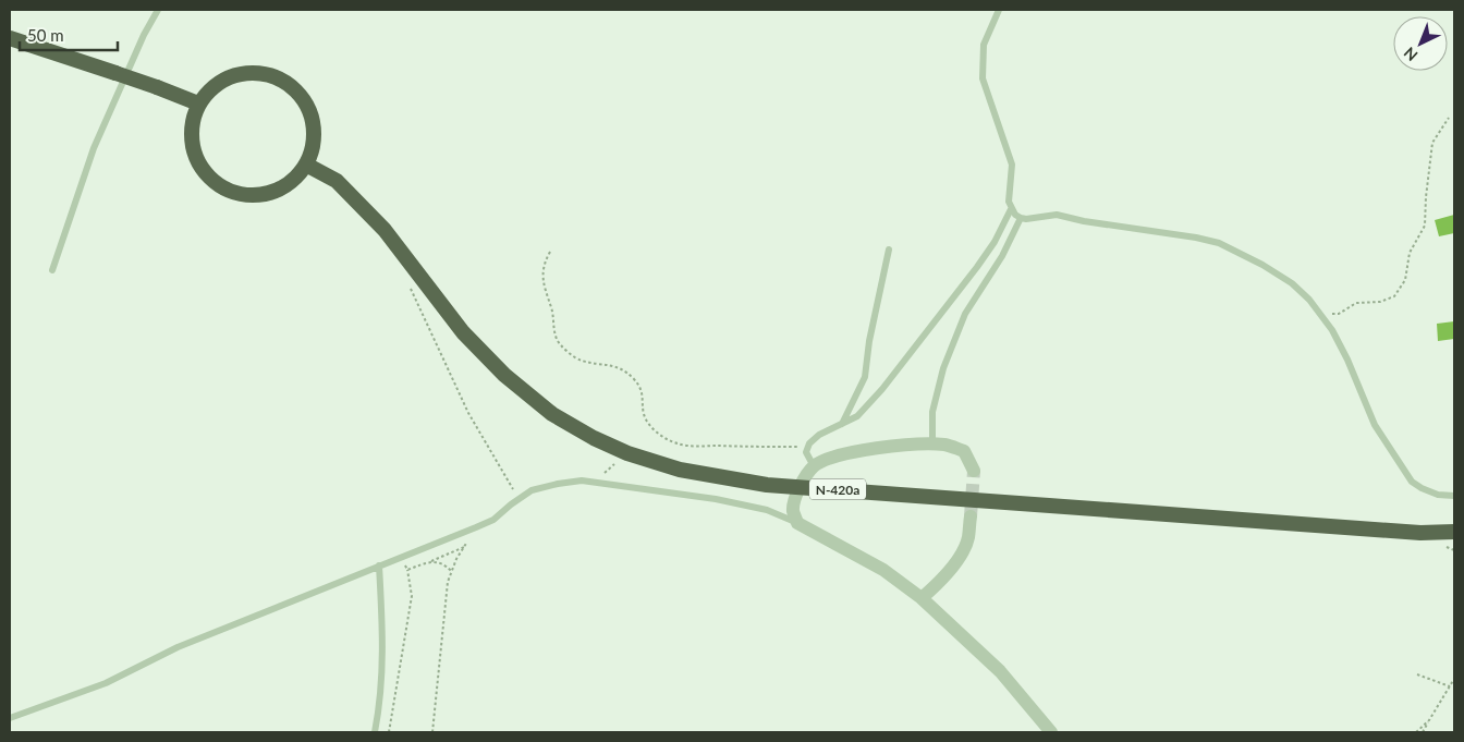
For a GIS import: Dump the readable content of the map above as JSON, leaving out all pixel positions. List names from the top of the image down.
{
  "streets": {
    "highway": ["N-420a"]
  },
  "scale_bar": "50 m",
  "north": "bottom left"
}
